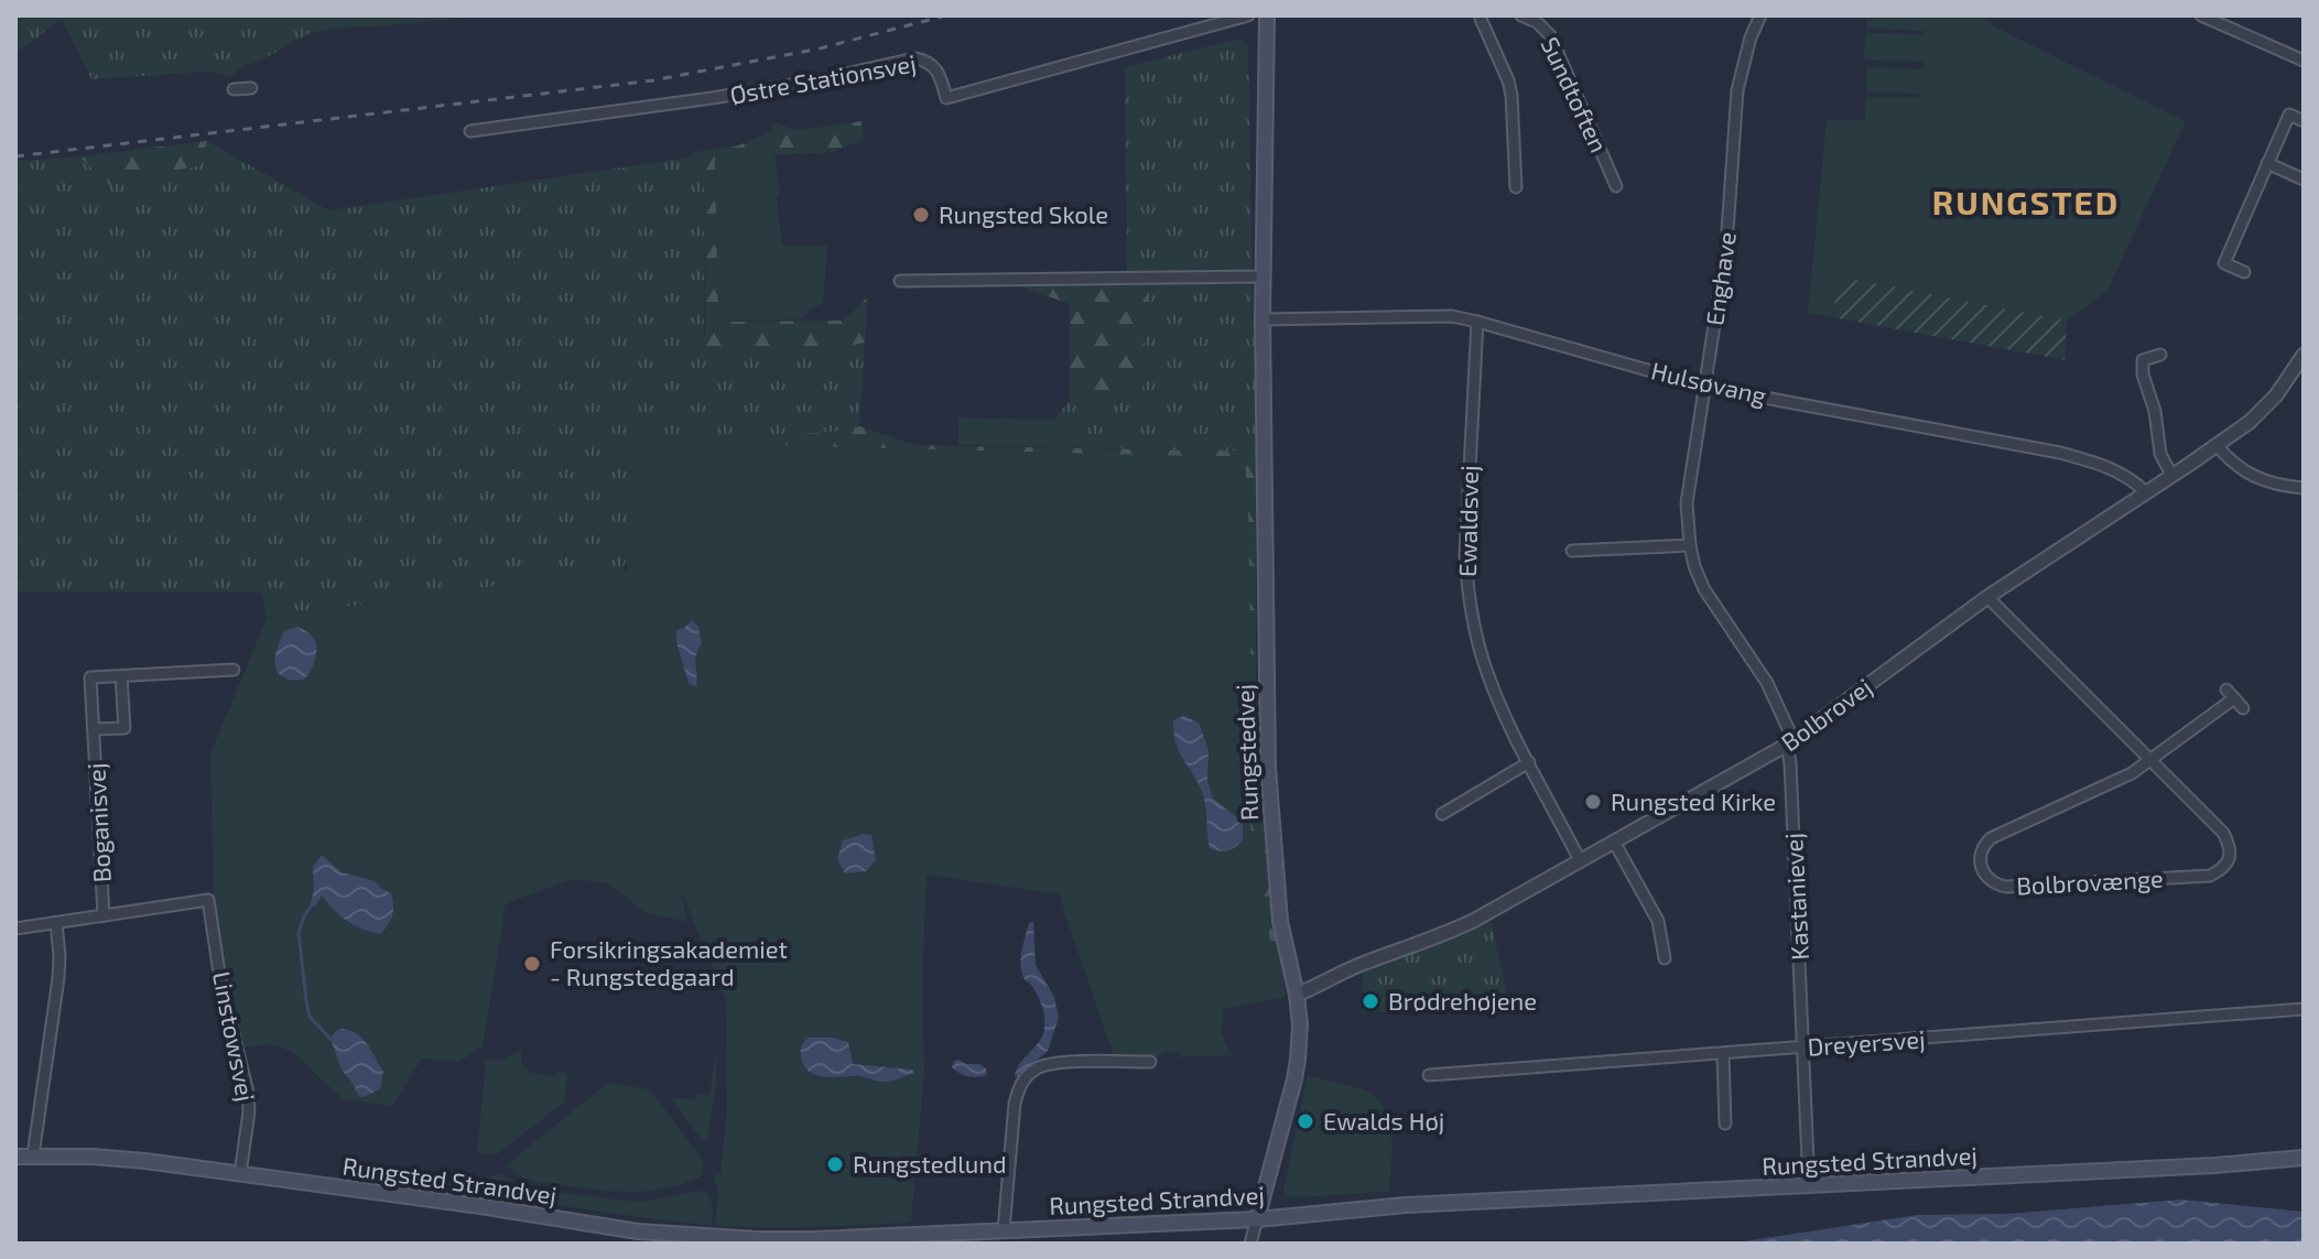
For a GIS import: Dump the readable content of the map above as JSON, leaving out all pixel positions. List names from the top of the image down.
{
  "streets": {
    "main road": ["Rungstedvej", "Rungsted Strandvej"],
    "street": [
      "Østre Stationsvej",
      "Sundtoften",
      "Enghave",
      "Hulsøvang",
      "Ewaldsvej",
      "Bolbrovej",
      "Boganisvej",
      "Bolbrovænge",
      "Kastanievej",
      "Linstowsvej",
      "Dreyersvej"
    ]
  },
  "crossings": [
    ["Enghave", "Hulsøvang"],
    ["Enghave", "Bolbrovej"],
    ["Enghave", "Kastanievej"],
    ["Hulsøvang", "Ewaldsvej"],
    ["Hulsøvang", "Bolbrovej"],
    ["Hulsøvang", "Rungstedvej"],
    ["Ewaldsvej", "Bolbrovej"],
    ["Bolbrovej", "Rungstedvej"],
    ["Bolbrovej", "Bolbrovænge"],
    ["Bolbrovej", "Kastanievej"],
    ["Rungstedvej", "Rungsted Strandvej"],
    ["Boganisvej", "Linstowsvej"],
    ["Kastanievej", "Dreyersvej"],
    ["Kastanievej", "Rungsted Strandvej"],
    ["Linstowsvej", "Rungsted Strandvej"]
  ],
  "districts": ["RUNGSTED"],
  "places": [
    "Rungsted Skole",
    "Rungsted Kirke",
    "Forsikringsakademiet - Rungstedgaard",
    "Brødrehøjene",
    "Ewalds Høj",
    "Rungstedlund"
  ]
}
